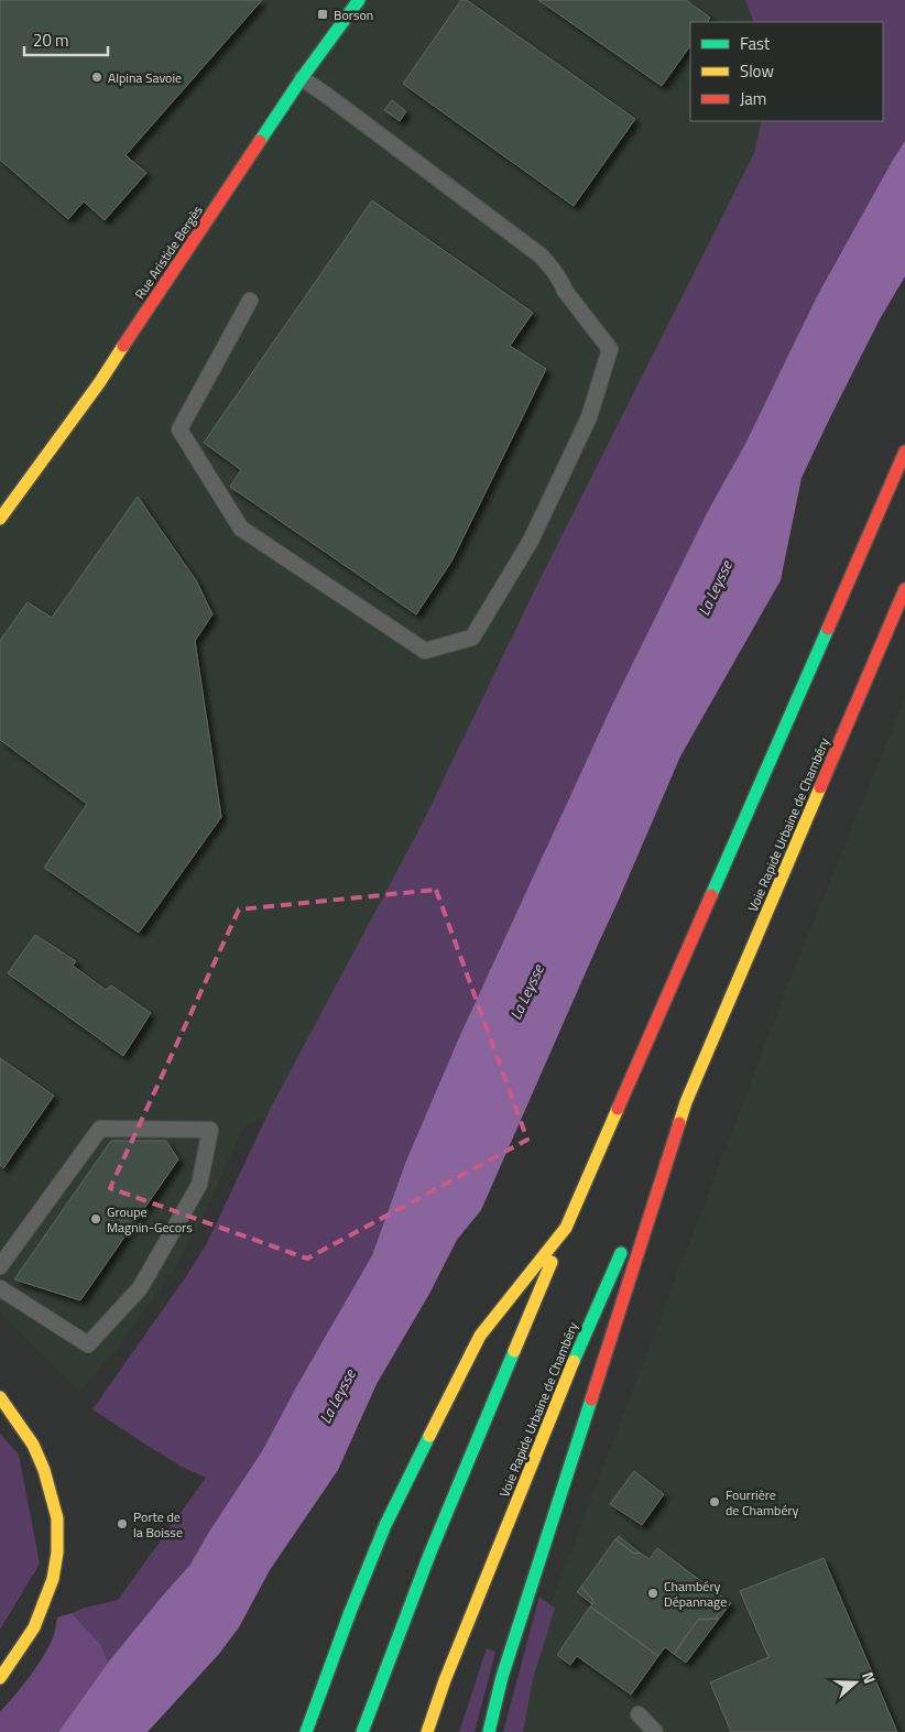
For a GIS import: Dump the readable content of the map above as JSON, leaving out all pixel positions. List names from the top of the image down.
{
  "streets": {
    "main road": ["Rue Aristide Bergès", "Voie Rapide Urbaine de Chambéry"]
  },
  "water": ["La Leysse"],
  "places": {
    "transit": ["Borson"],
    "other": [
      "Alpina Savoie",
      "Groupe Magnin-Gecors",
      "Fourrière de Chambéry",
      "Porte de la Boisse",
      "Chambéry Dépannage"
    ]
  },
  "legend": ["Fast", "Slow", "Jam"],
  "scale_bar": "20 m",
  "north": "right"
}
